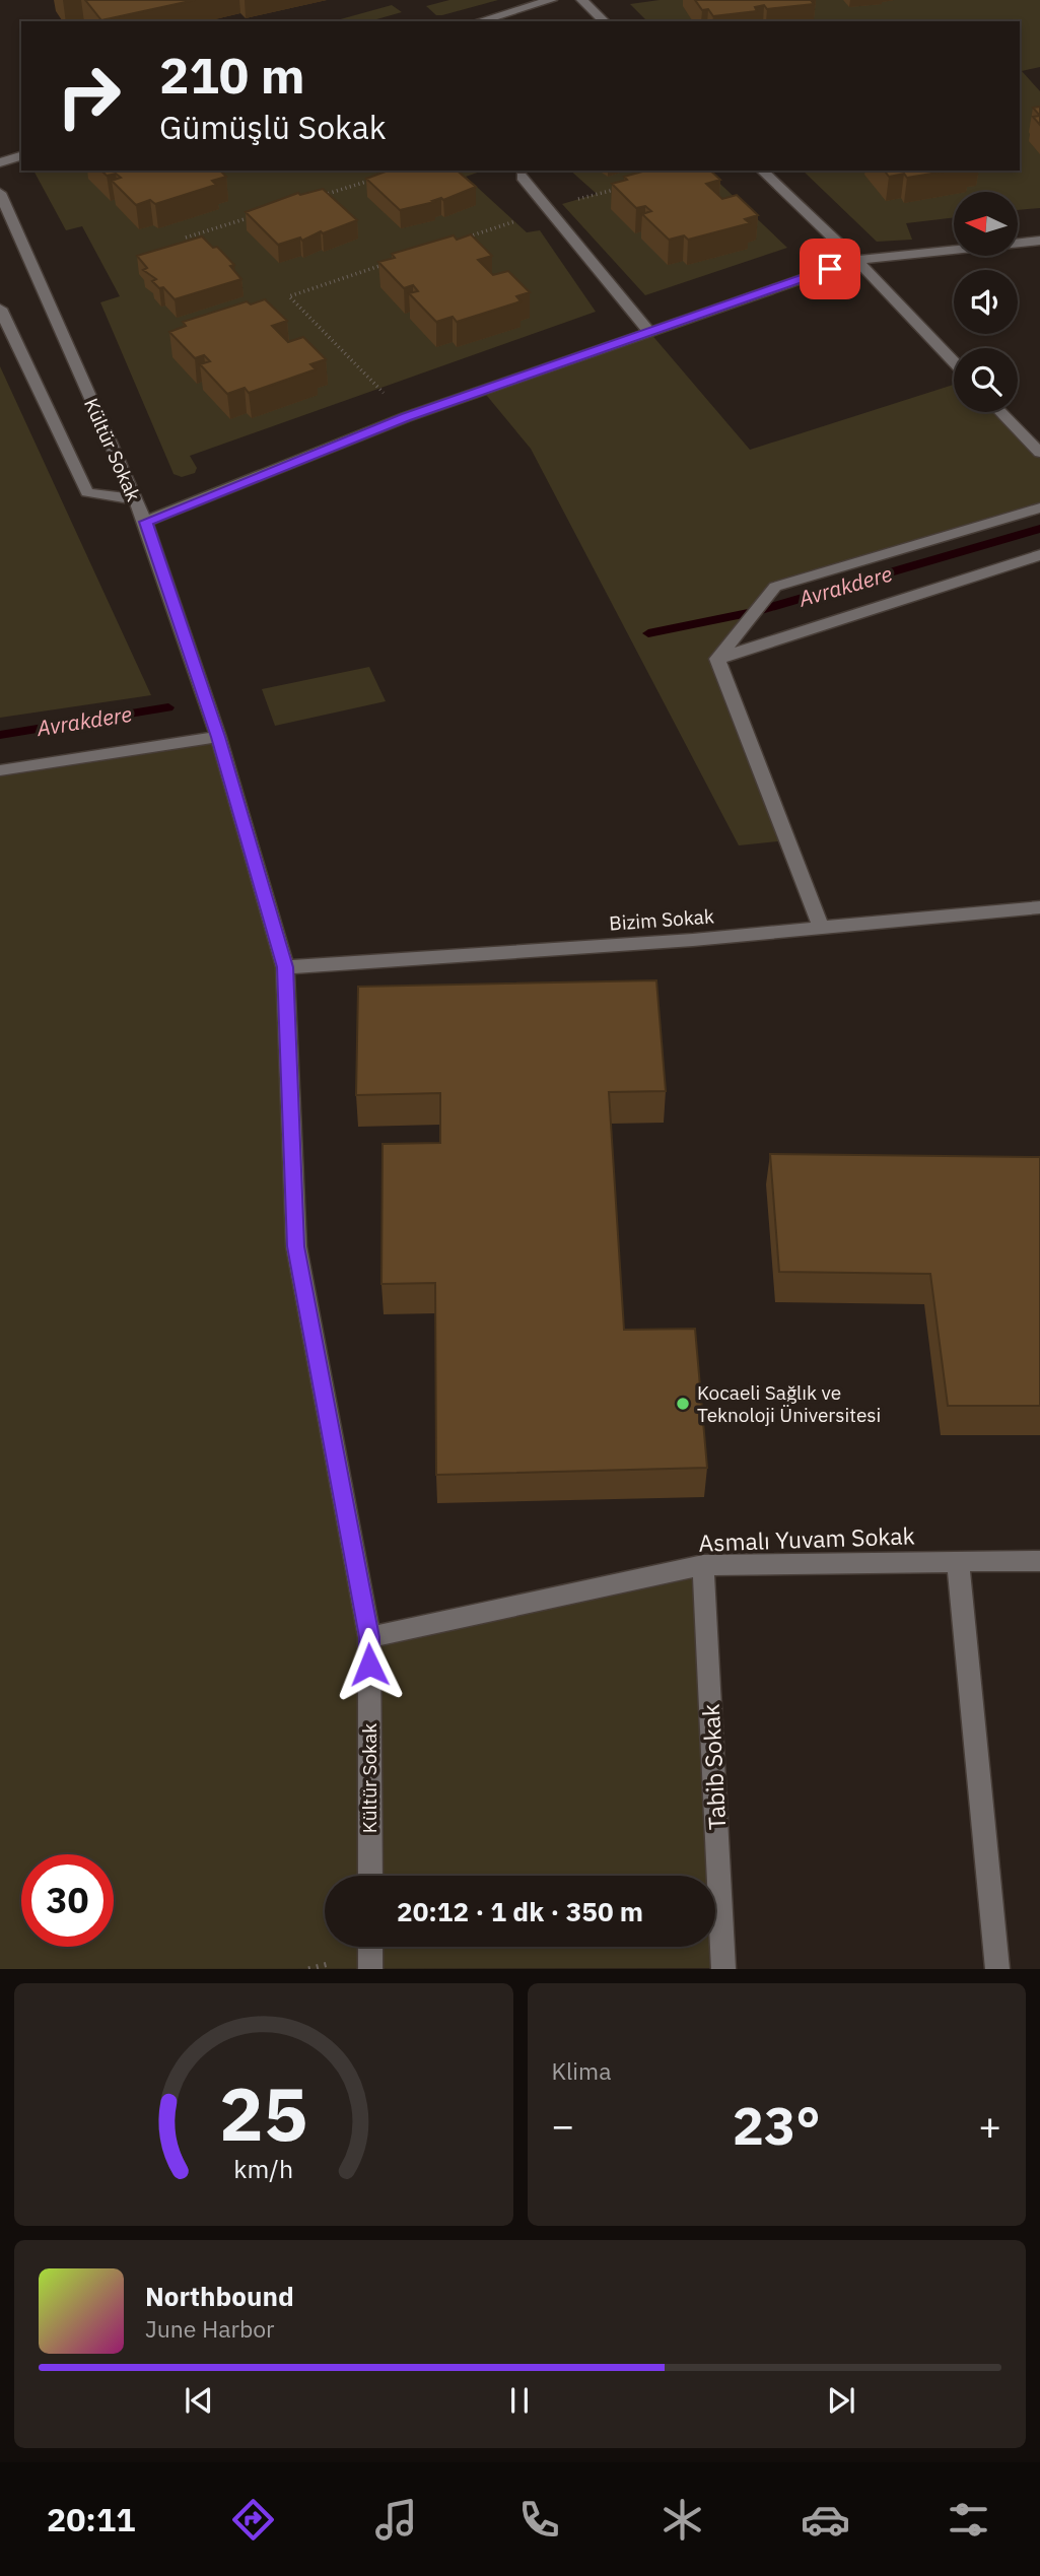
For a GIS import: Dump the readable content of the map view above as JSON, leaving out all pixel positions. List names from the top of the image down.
{
  "streets": {
    "street": [
      "Kültür Sokak",
      "Bizim Sokak",
      "Asmalı Yuvam Sokak",
      "Tabib Sokak"
    ]
  },
  "crossings": [
    ["Kültür Sokak", "Bizim Sokak"],
    ["Kültür Sokak", "Asmalı Yuvam Sokak"],
    ["Asmalı Yuvam Sokak", "Tabib Sokak"]
  ],
  "water": ["Avrakdere"],
  "places": ["Kocaeli Sağlık ve Teknoloji Üniversitesi"],
  "north": "left",
  "page": {
    "turn": ["210 m", "Gümüşlü Sokak"],
    "limit": "30",
    "trip": "20:12 · 1 dk · 350 m",
    "tile": "Klima",
    "heat": ["−", "23°", "+"],
    "song": ["Northbound", "June Harbor"],
    "tabs": "20:11",
    "gauge": ["25", "km/h"]
  }
}
